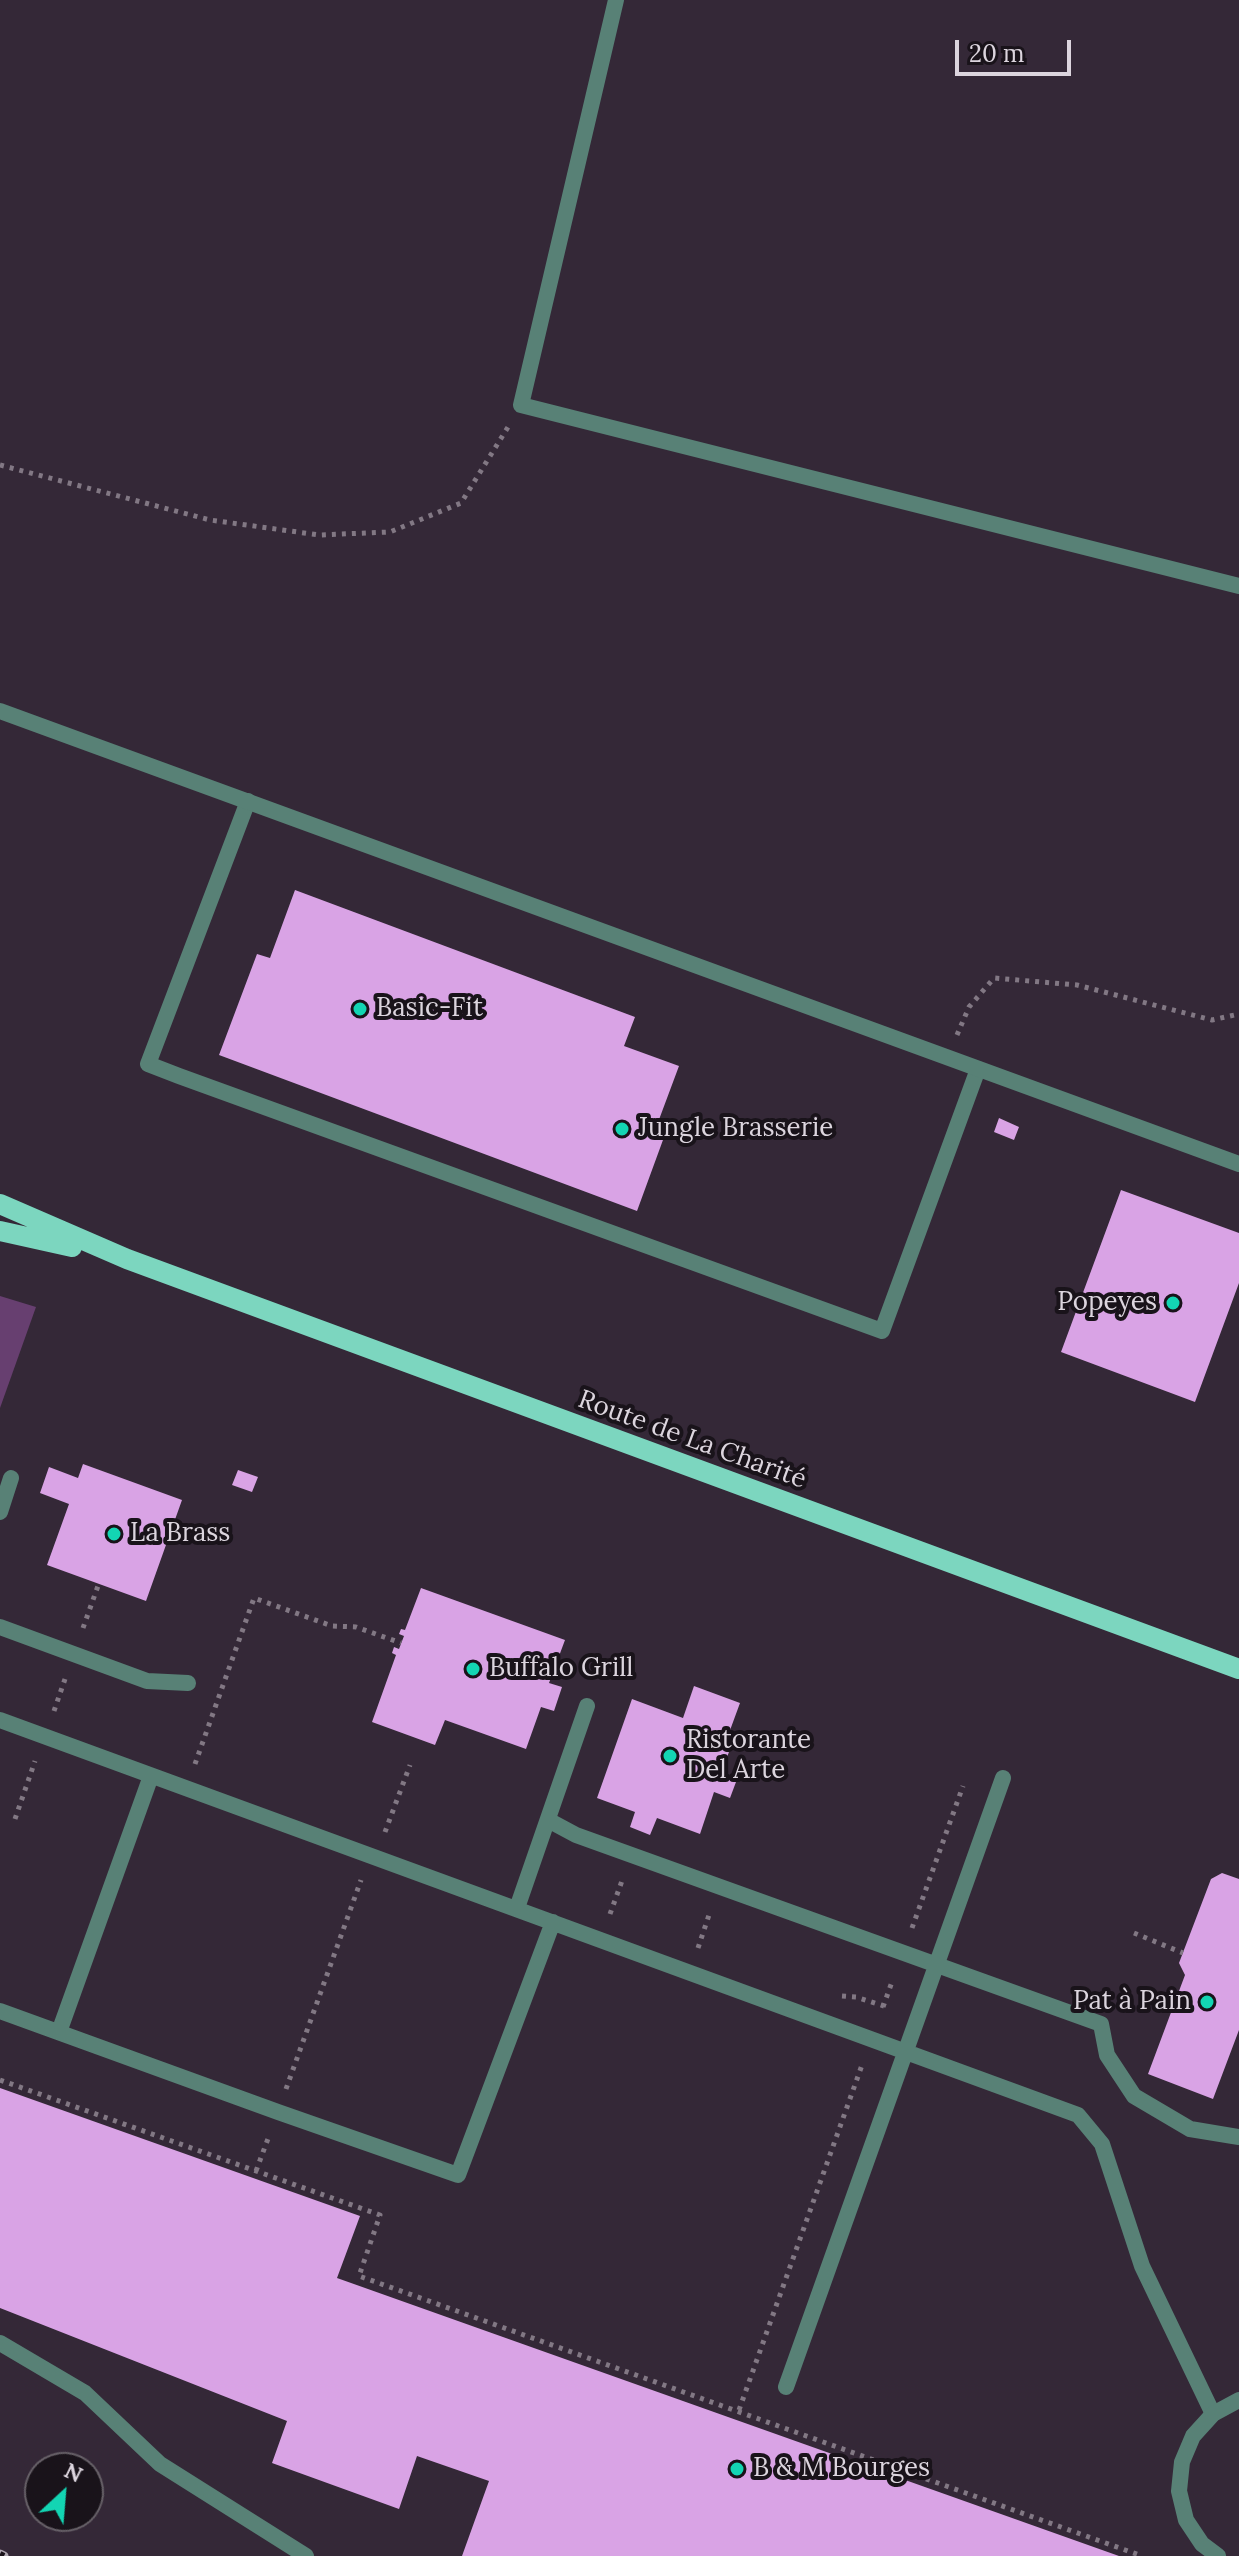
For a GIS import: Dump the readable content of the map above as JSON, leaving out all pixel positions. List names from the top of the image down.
{
  "streets": {
    "main road": ["Route de La Charité"]
  },
  "places": [
    "Basic-Fit",
    "Jungle Brasserie",
    "Popeyes",
    "La Brass",
    "Buffalo Grill",
    "Ristorante Del Arte",
    "Pat à Pain",
    "B & M Bourges"
  ],
  "scale_bar": "20 m",
  "north": "top right"
}
